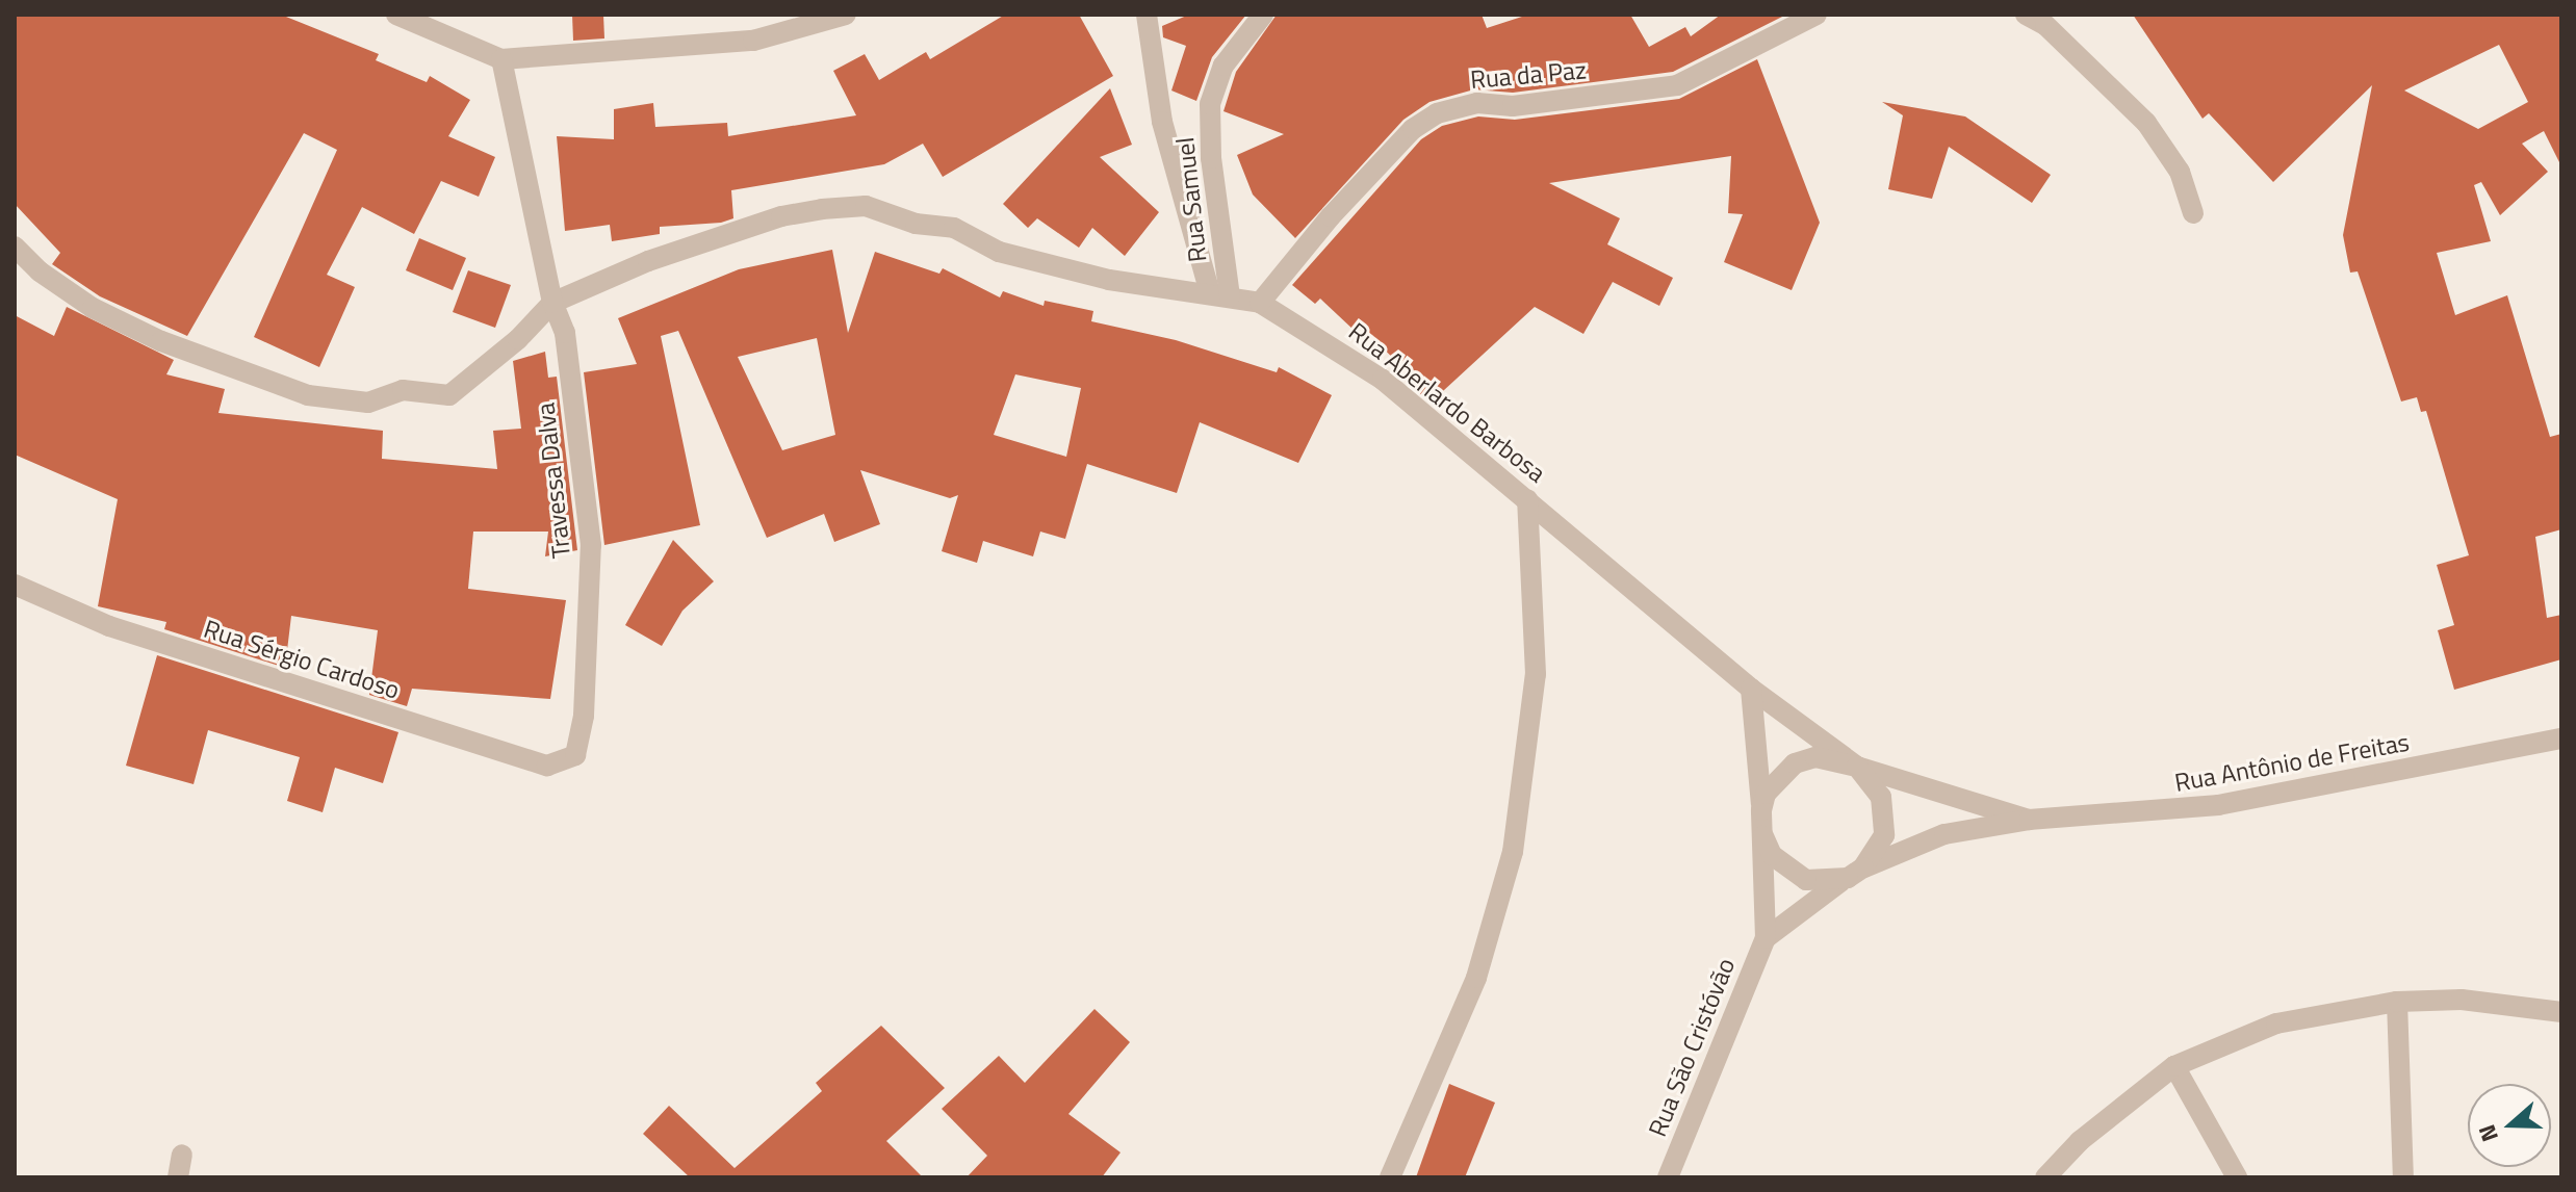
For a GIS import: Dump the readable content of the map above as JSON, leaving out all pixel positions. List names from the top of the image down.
{
  "streets": {
    "street": [
      "Rua da Paz",
      "Rua Samuel",
      "Rua Aberlardo Barbosa",
      "Travessa Dalva",
      "Rua Sérgio Cardoso",
      "Rua Antônio de Freitas",
      "Rua São Cristóvão"
    ]
  },
  "crossings": [
    ["Rua da Paz", "Rua Aberlardo Barbosa"],
    ["Rua Samuel", "Rua Aberlardo Barbosa"],
    ["Rua Aberlardo Barbosa", "Travessa Dalva"],
    ["Rua Aberlardo Barbosa", "Rua Antônio de Freitas"],
    ["Rua Aberlardo Barbosa", "Rua São Cristóvão"],
    ["Travessa Dalva", "Rua Sérgio Cardoso"],
    ["Rua Antônio de Freitas", "Rua São Cristóvão"]
  ],
  "north": "left"
}
